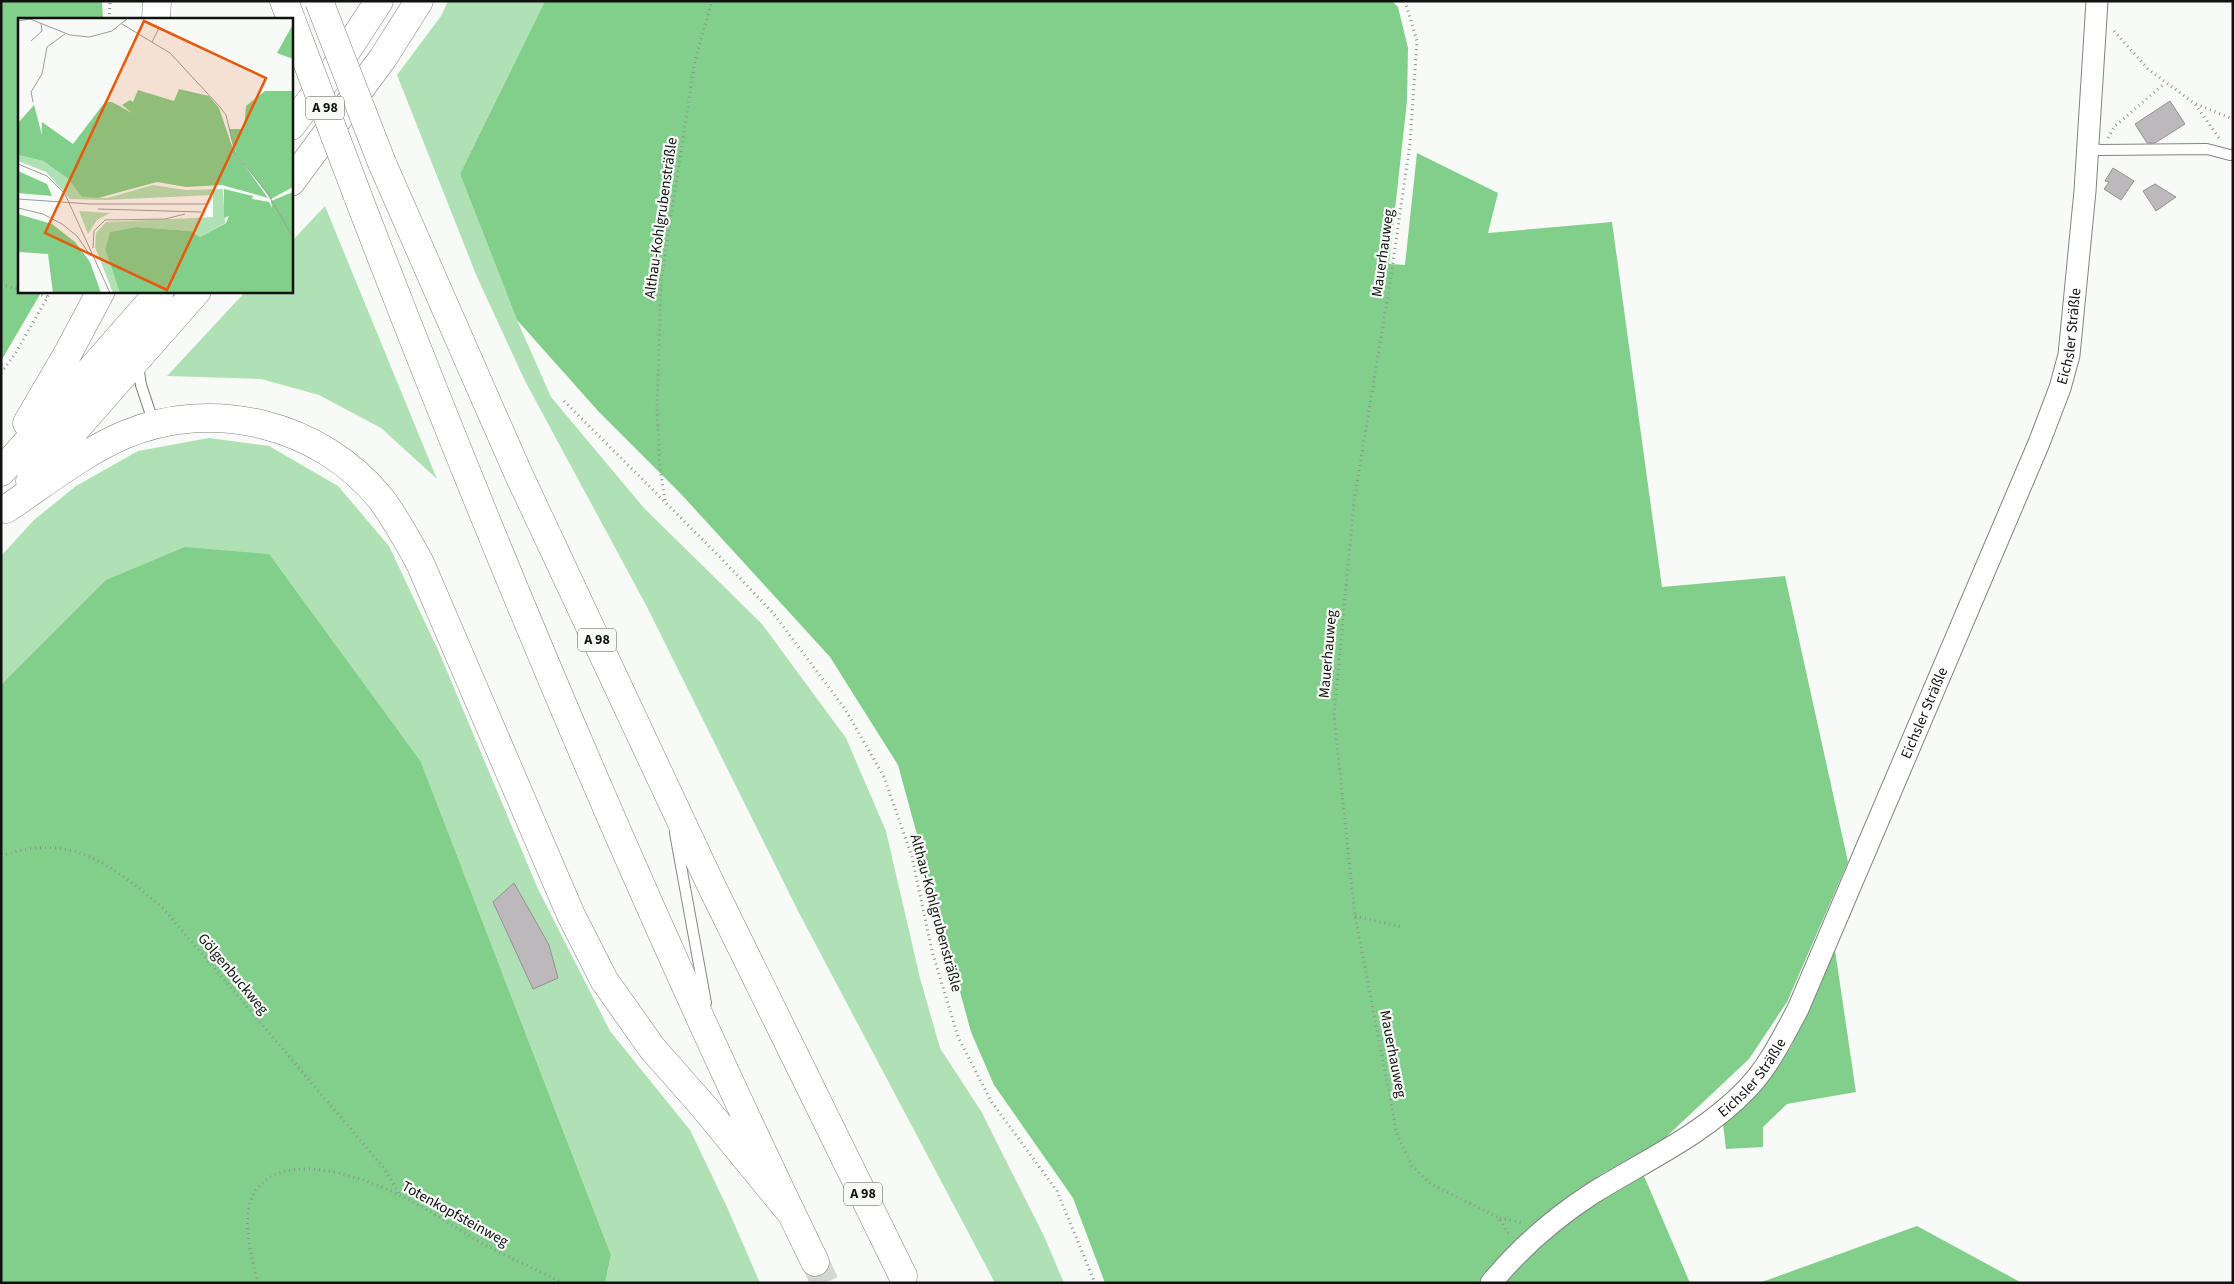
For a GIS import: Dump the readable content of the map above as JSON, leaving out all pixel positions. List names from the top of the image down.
{
  "streets": {
    "highway": ["A 98"],
    "street": ["Eichsler Sträßle"],
    "path": [
      "Althau-Kohlgrubensträßle",
      "Mauerhauweg",
      "Gölgenbuckweg",
      "Totenkopfsteinweg"
    ]
  },
  "crossings": [
    ["Mauerhauweg", "Eichsler Sträßle"],
    ["Gölgenbuckweg", "Totenkopfsteinweg"]
  ]
}
